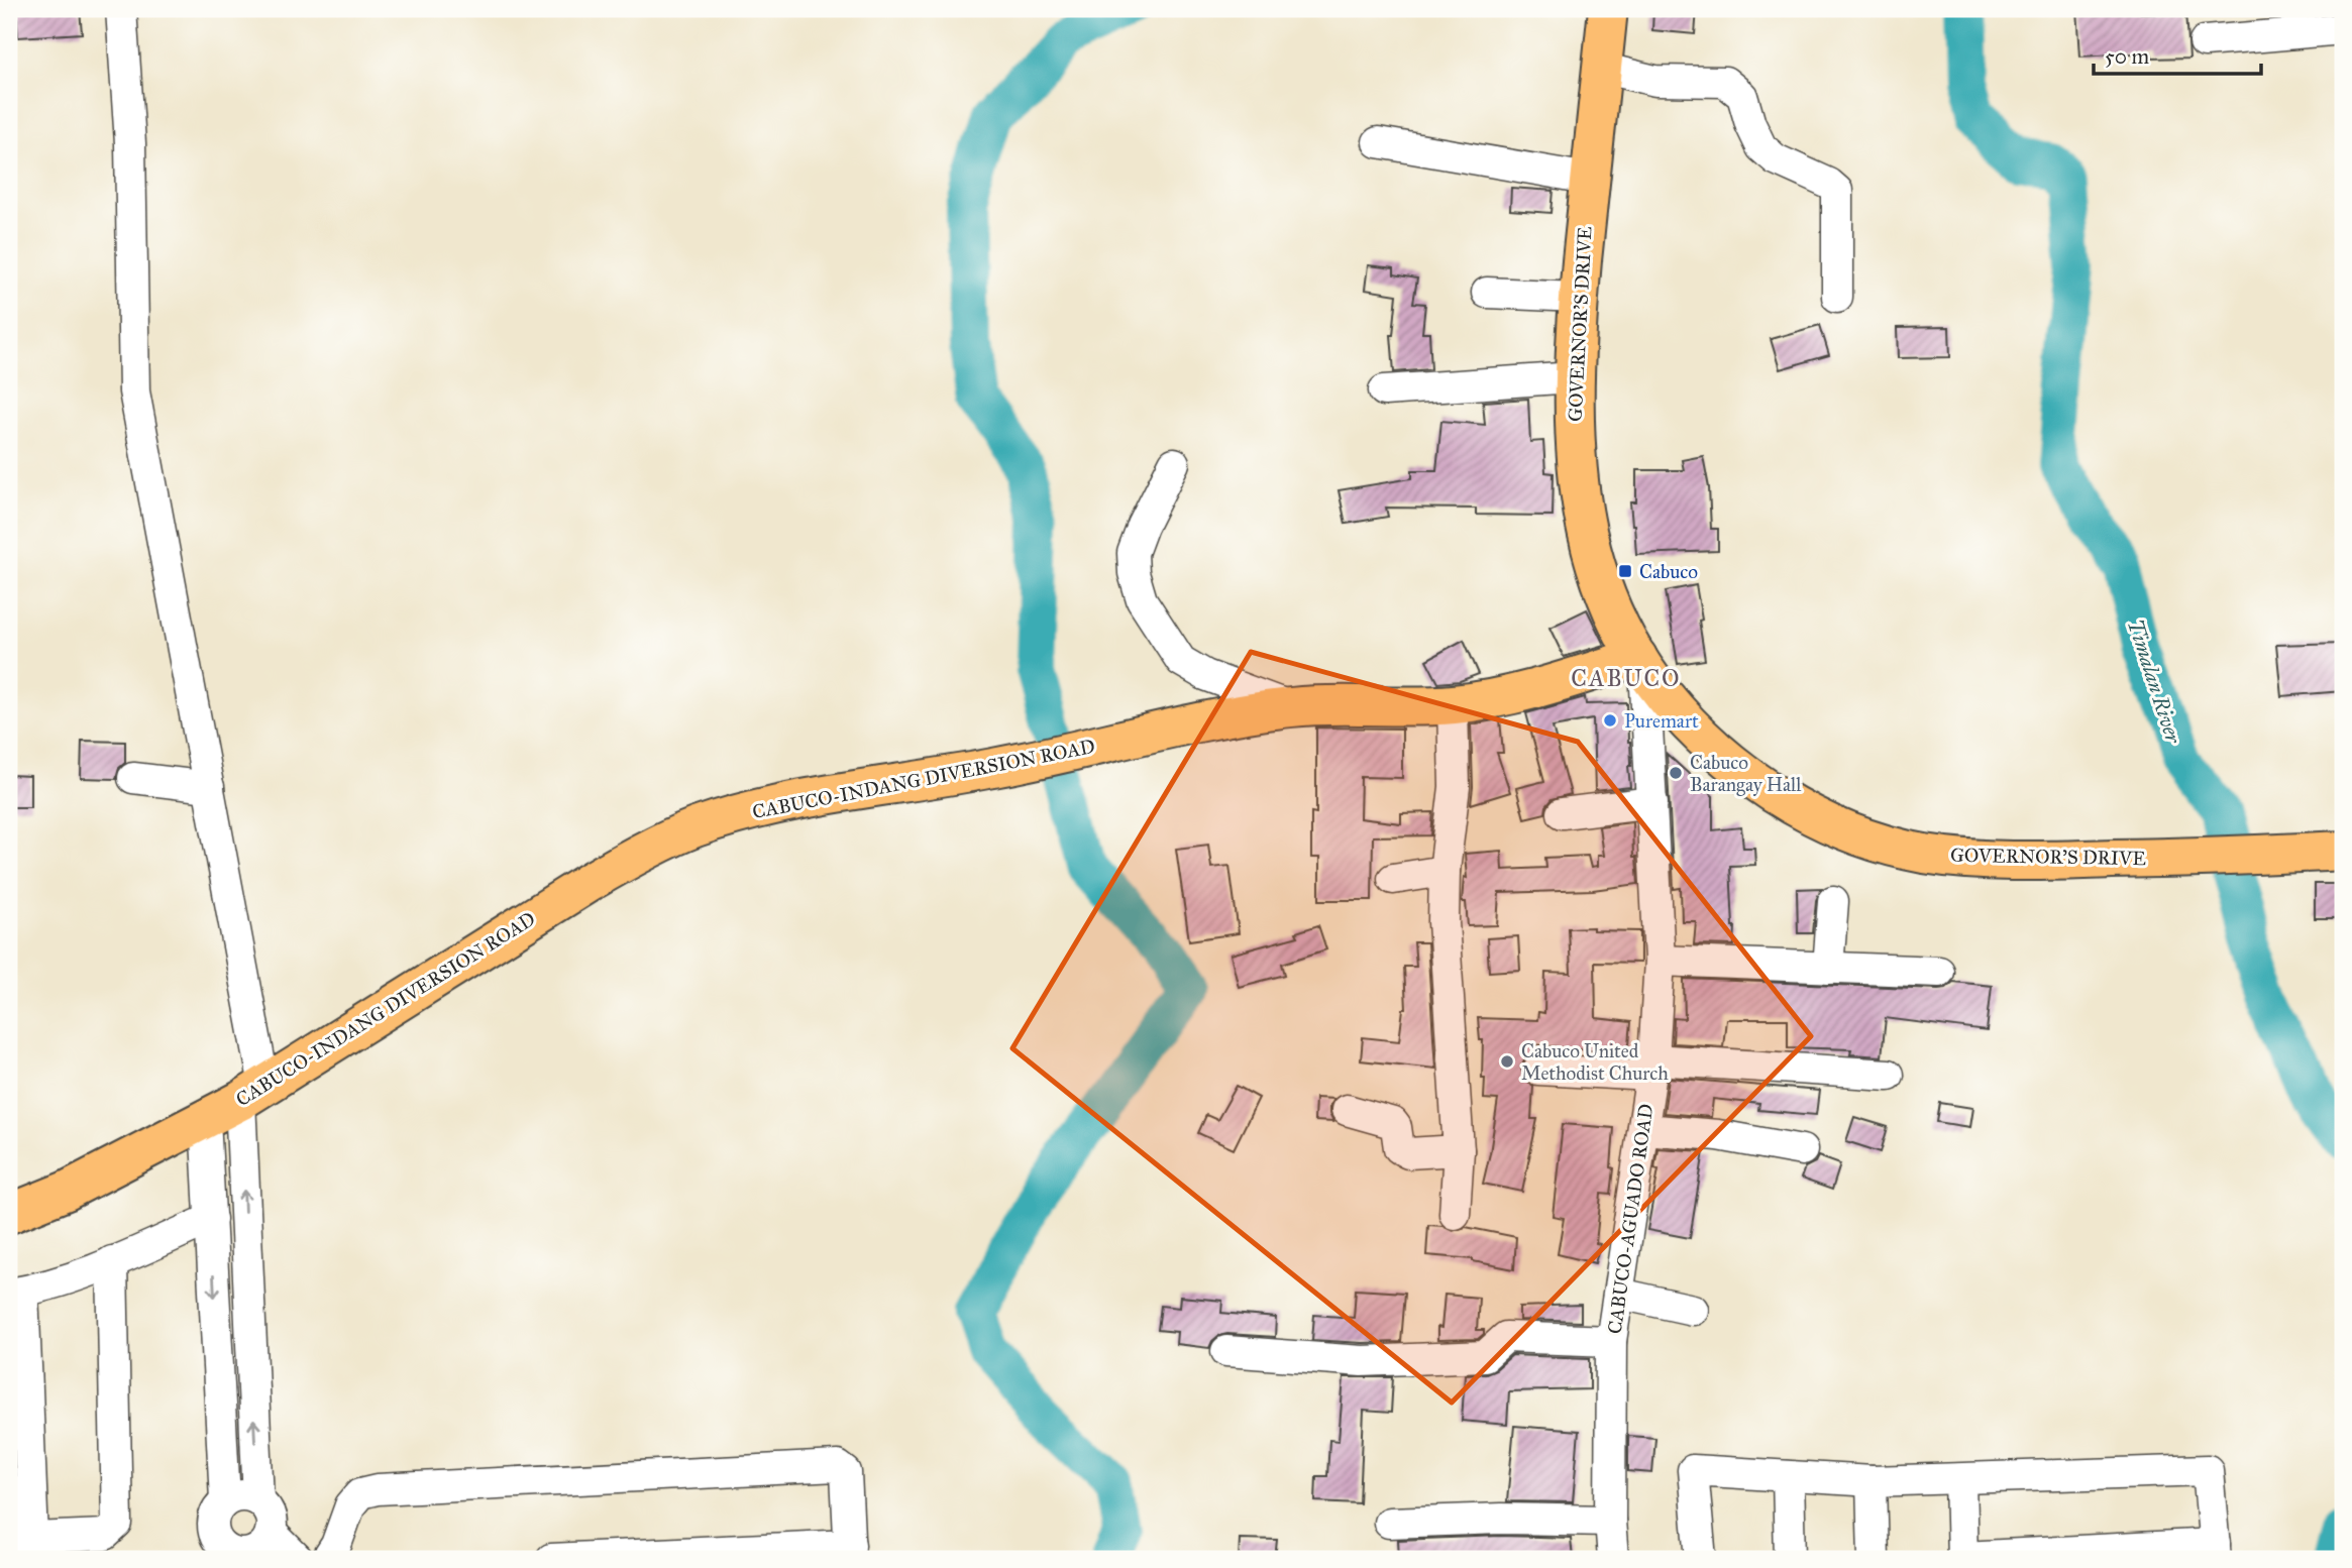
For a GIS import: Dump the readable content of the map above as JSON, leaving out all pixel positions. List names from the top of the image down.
{
  "streets": {
    "main road": ["GOVERNOR'S DRIVE", "CABUCO-INDANG DIVERSION ROAD"],
    "street": ["CABUCO-AGUADO ROAD"]
  },
  "crossings": [
    ["GOVERNOR'S DRIVE", "CABUCO-INDANG DIVERSION ROAD"],
    ["GOVERNOR'S DRIVE", "CABUCO-AGUADO ROAD"],
    ["CABUCO-INDANG DIVERSION ROAD", "CABUCO-AGUADO ROAD"]
  ],
  "districts": ["CABUCO"],
  "water": ["Timalan River"],
  "places": {
    "transit": ["Cabuco"],
    "other": ["Puremart", "Cabuco Barangay Hall", "Cabuco United Methodist Church"]
  },
  "scale_bar": "50 m"
}
